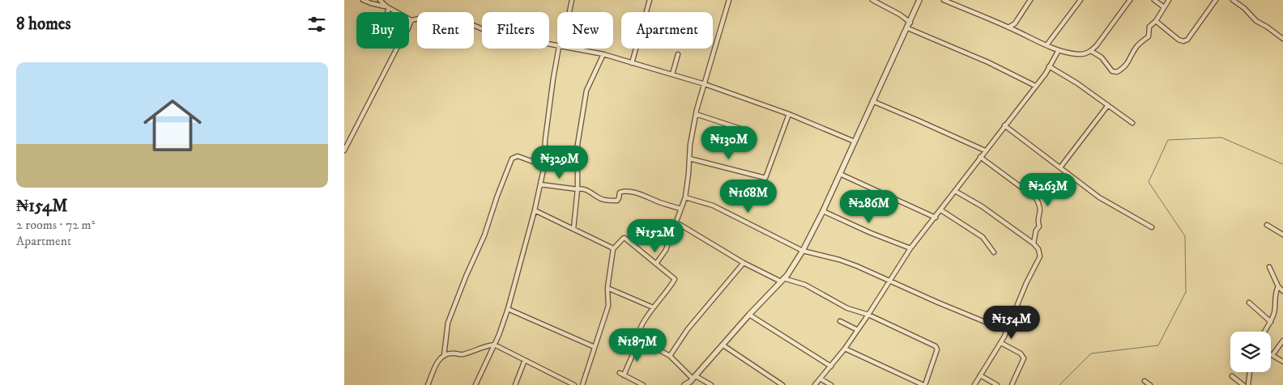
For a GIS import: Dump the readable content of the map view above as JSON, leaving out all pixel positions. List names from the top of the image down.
{
  "page": {
    "heading": "8 homes",
    "chip": [
      "Buy",
      "Rent",
      "Filters",
      "New",
      "Apartment"
    ],
    "list": [
      {
        "name": "₦154M",
        "note": "2 rooms · 72 m² · Apartment"
      }
    ],
    "price": [
      "₦130M",
      "₦329M",
      "₦263M",
      "₦168M",
      "₦286M",
      "₦152M",
      "₦154M",
      "₦187M"
    ]
  }
}
